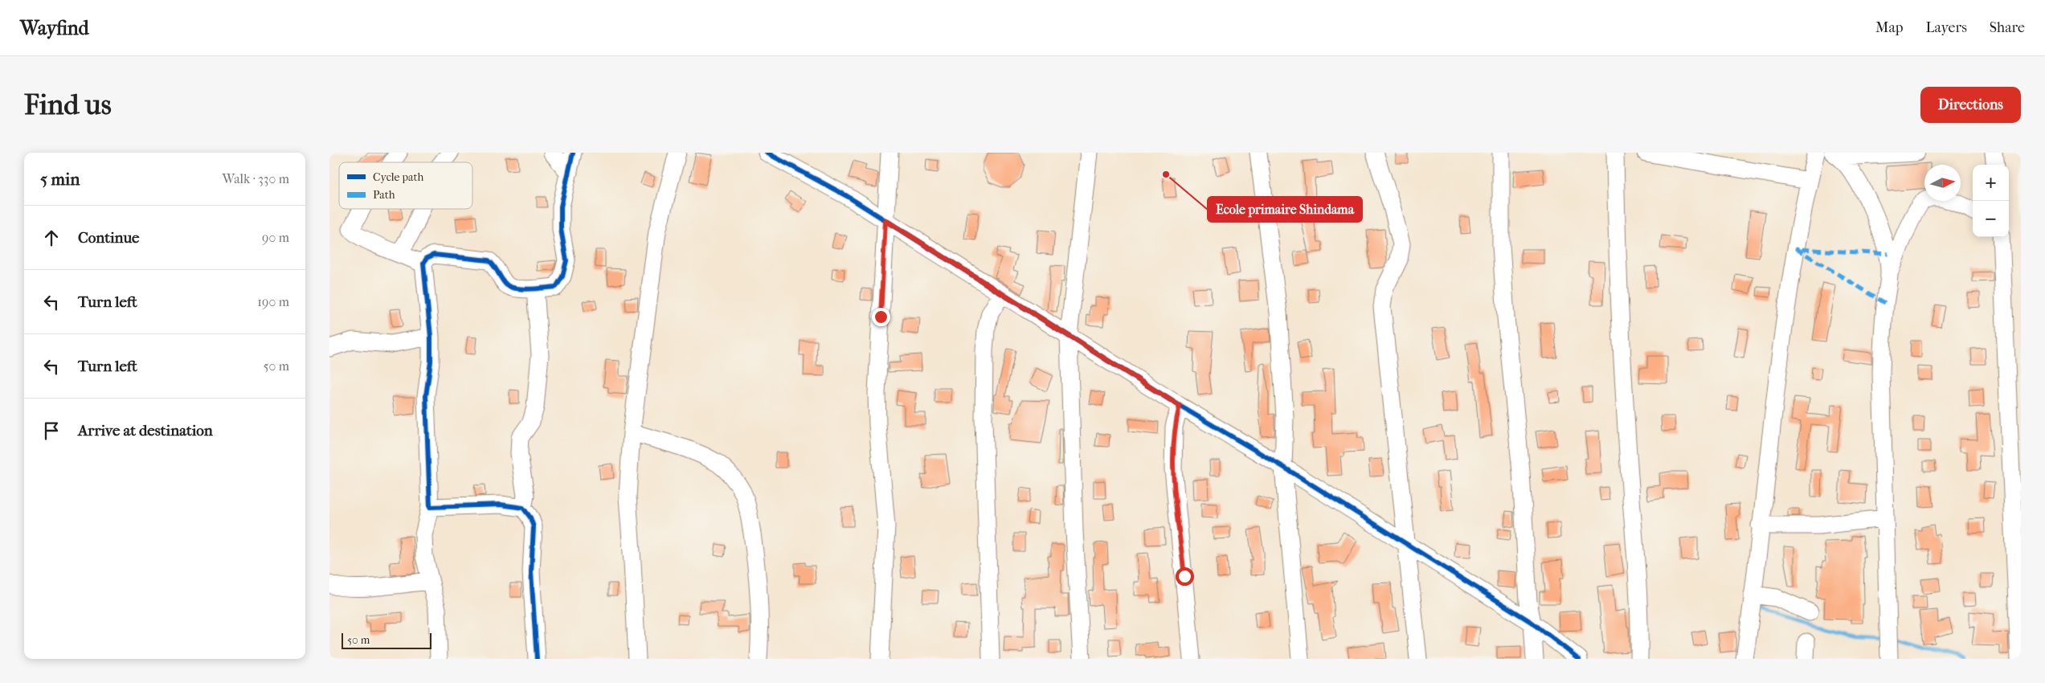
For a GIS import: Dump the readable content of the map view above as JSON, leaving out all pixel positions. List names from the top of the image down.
{
  "places": ["Ecole primaire Shindama"],
  "legend": ["Cycle path", "Path"],
  "scale_bar": "50 m",
  "north": "right",
  "page": {
    "header": "Wayfind",
    "nav": ["Map", "Layers", "Share"],
    "buttons": "Directions",
    "title": "Find us",
    "heading": ["5 min", "Walk · 330 m"],
    "map_buttons": ["+", "−"],
    "list": [
      ["Continue", "90 m"],
      ["Turn left", "190 m"],
      ["Turn left", "50 m"],
      "Arrive at destination"
    ],
    "scale": "50 m"
  }
}
